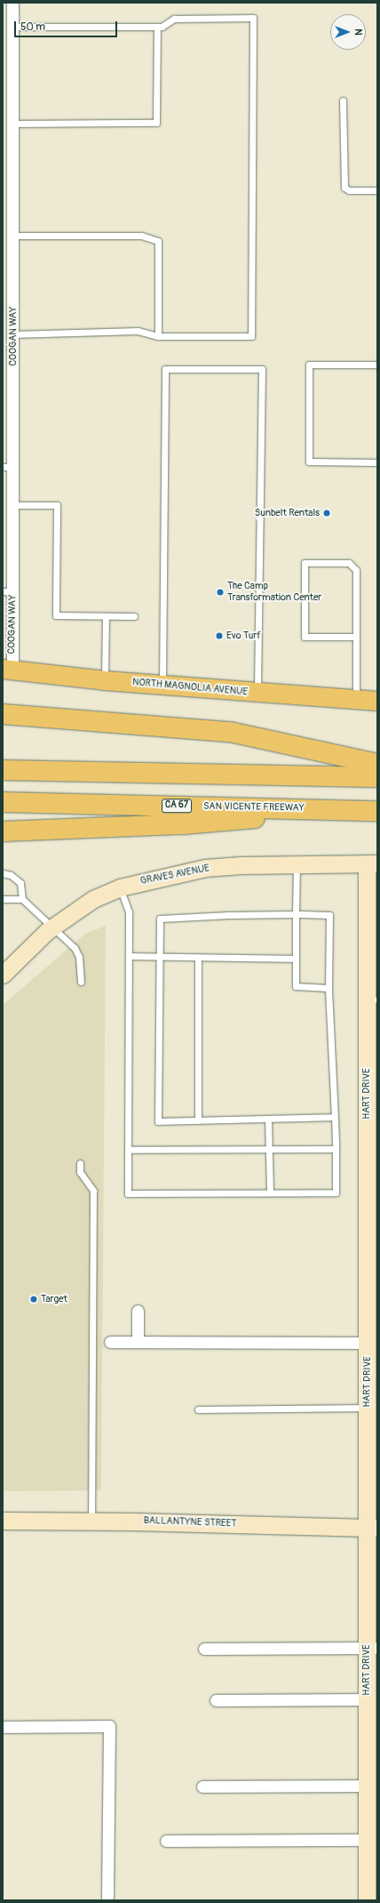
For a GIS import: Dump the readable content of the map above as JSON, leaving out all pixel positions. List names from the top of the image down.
{
  "streets": {
    "highway": ["CA 67", "SAN VICENTE FREEWAY"],
    "main road": ["NORTH MAGNOLIA AVENUE"],
    "street": [
      "COOGAN WAY",
      "GRAVES AVENUE",
      "HART DRIVE",
      "BALLANTYNE STREET"
    ]
  },
  "crossings": [
    ["COOGAN WAY", "NORTH MAGNOLIA AVENUE"],
    ["GRAVES AVENUE", "HART DRIVE"],
    ["HART DRIVE", "BALLANTYNE STREET"]
  ],
  "places": [
    "Sunbelt Rentals",
    "The Camp Transformation Center",
    "Evo Turf",
    "Target"
  ],
  "scale_bar": "50 m",
  "north": "right"
}
